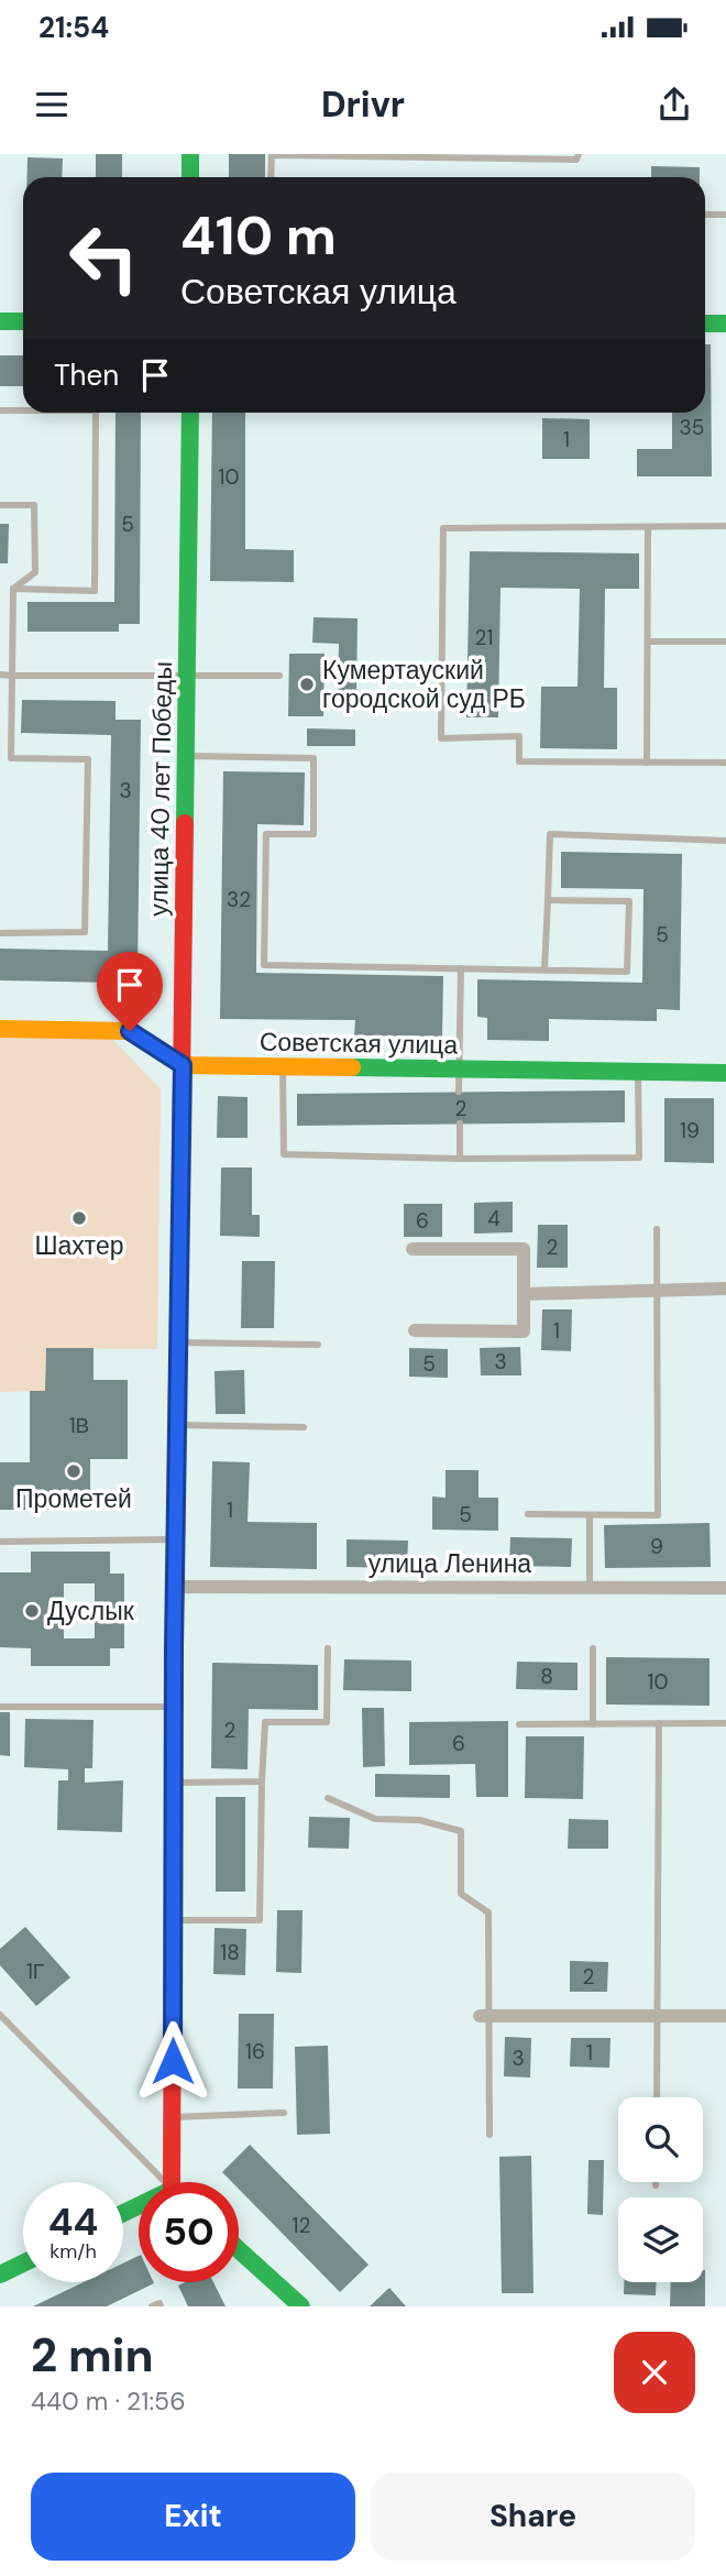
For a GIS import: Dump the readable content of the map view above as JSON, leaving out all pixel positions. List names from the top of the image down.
{
  "streets": {
    "main road": ["улица 40 лет Победы", "Советская улица"],
    "street": ["улица Ленина"]
  },
  "crossings": [
    ["улица 40 лет Победы", "Советская улица"],
    ["улица 40 лет Победы", "улица Ленина"]
  ],
  "places": [
    "Кумертауский городской суд РБ",
    "Шахтер",
    "Прометей",
    "Дуслык"
  ],
  "house_numbers": [
    "35",
    "1",
    "10",
    "5",
    "21",
    "3",
    "32",
    "5",
    "2",
    "19",
    "4",
    "6",
    "2",
    "1",
    "3",
    "5",
    "1В",
    "1",
    "5",
    "9",
    "8",
    "10",
    "2",
    "6",
    "18",
    "1Г",
    "2",
    "16",
    "1",
    "3",
    "12"
  ],
  "page": {
    "status": "21:54",
    "header": "Drivr",
    "turn": ["410 m", "Советская улица"],
    "then": "Then",
    "speed": "44 km/h",
    "limit": "50",
    "heading": ["2 min", "440 m · 21:56"],
    "buttons": ["Exit", "Share"]
  }
}
